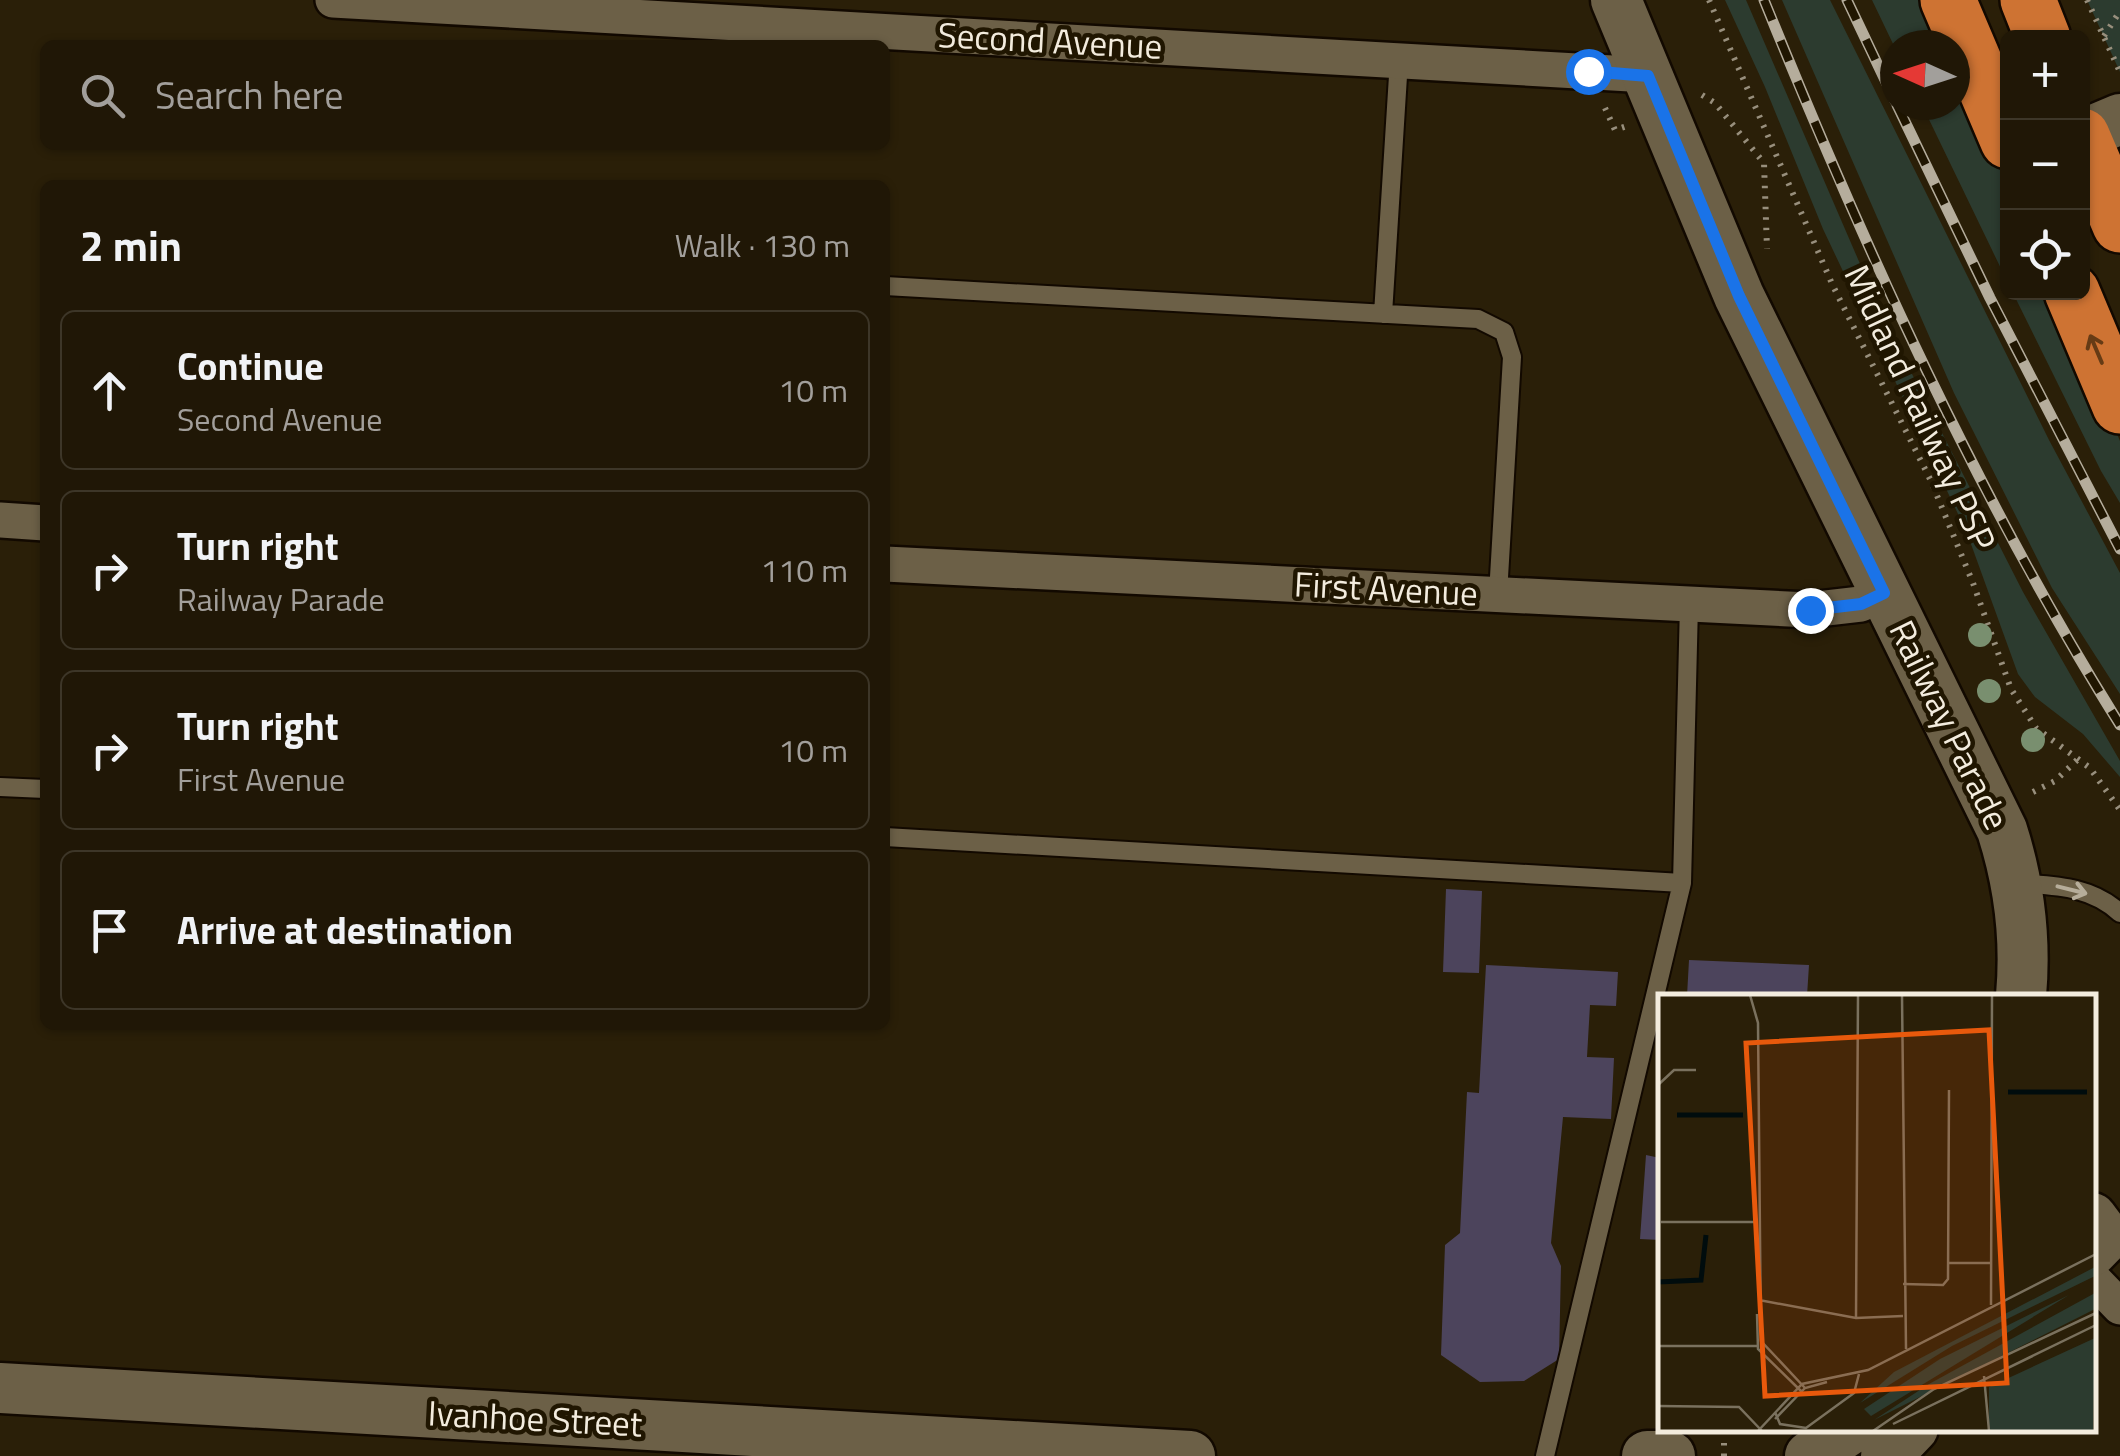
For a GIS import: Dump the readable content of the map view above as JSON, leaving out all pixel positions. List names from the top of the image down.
{
  "streets": {
    "street": [
      "Second Avenue",
      "First Avenue",
      "Railway Parade",
      "Ivanhoe Street"
    ],
    "path": ["Midland Railway PSP"]
  },
  "crossings": [
    ["Second Avenue", "Railway Parade"],
    ["First Avenue", "Railway Parade"]
  ],
  "north": "left",
  "page": {
    "map_buttons": ["+", "−"],
    "search": "Search here",
    "heading": ["2 min", "Walk · 130 m"],
    "list": [
      ["Continue", "Second Avenue", "10 m"],
      ["Turn right", "Railway Parade", "110 m"],
      ["Turn right", "First Avenue", "10 m"],
      "Arrive at destination"
    ]
  }
}
